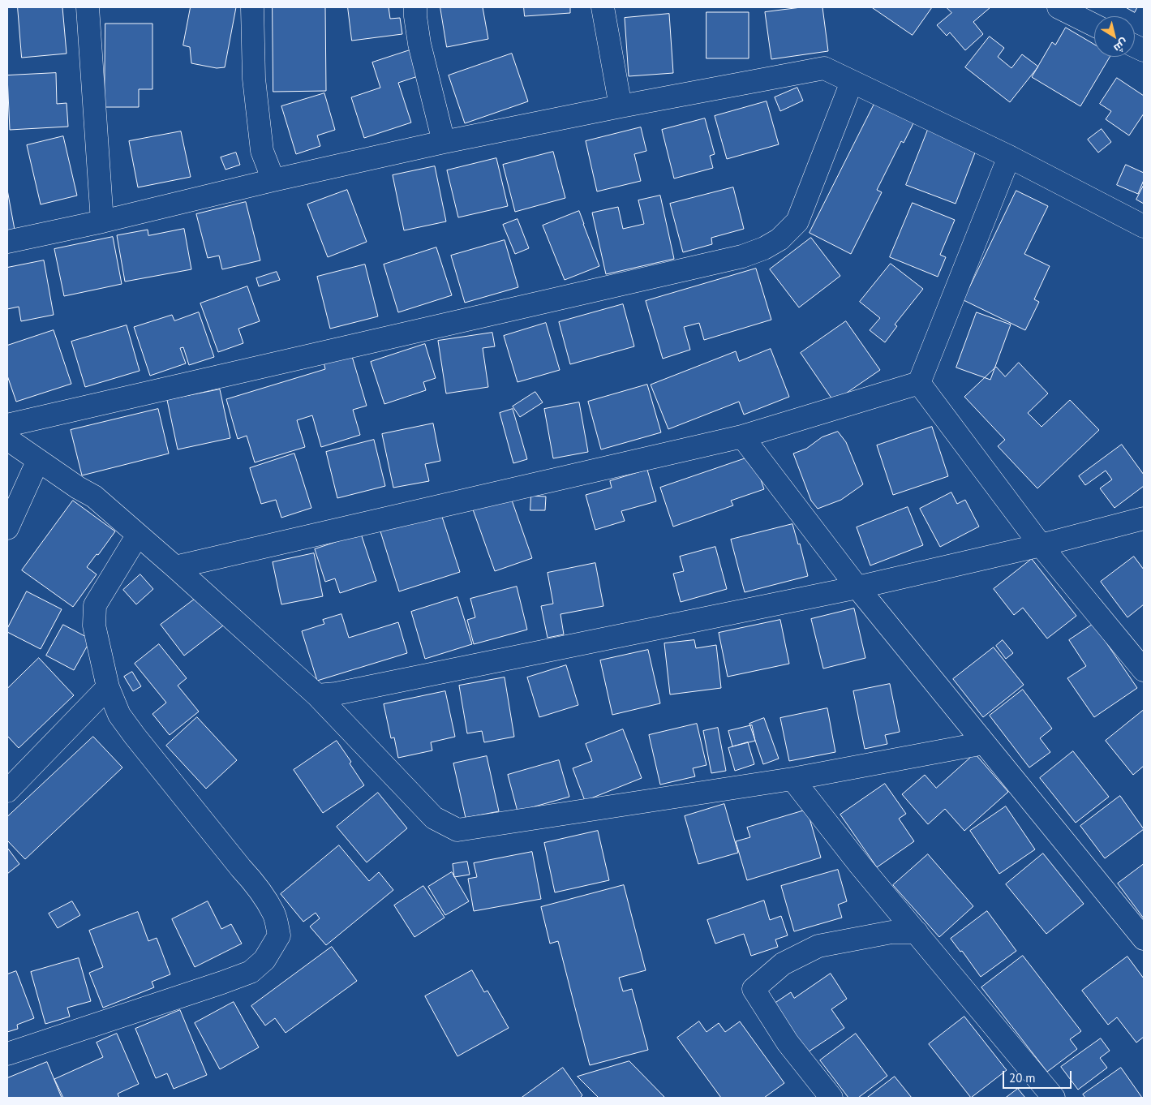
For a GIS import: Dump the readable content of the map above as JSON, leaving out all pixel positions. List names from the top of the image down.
{
  "scale_bar": "20 m",
  "north": "bottom right"
}
